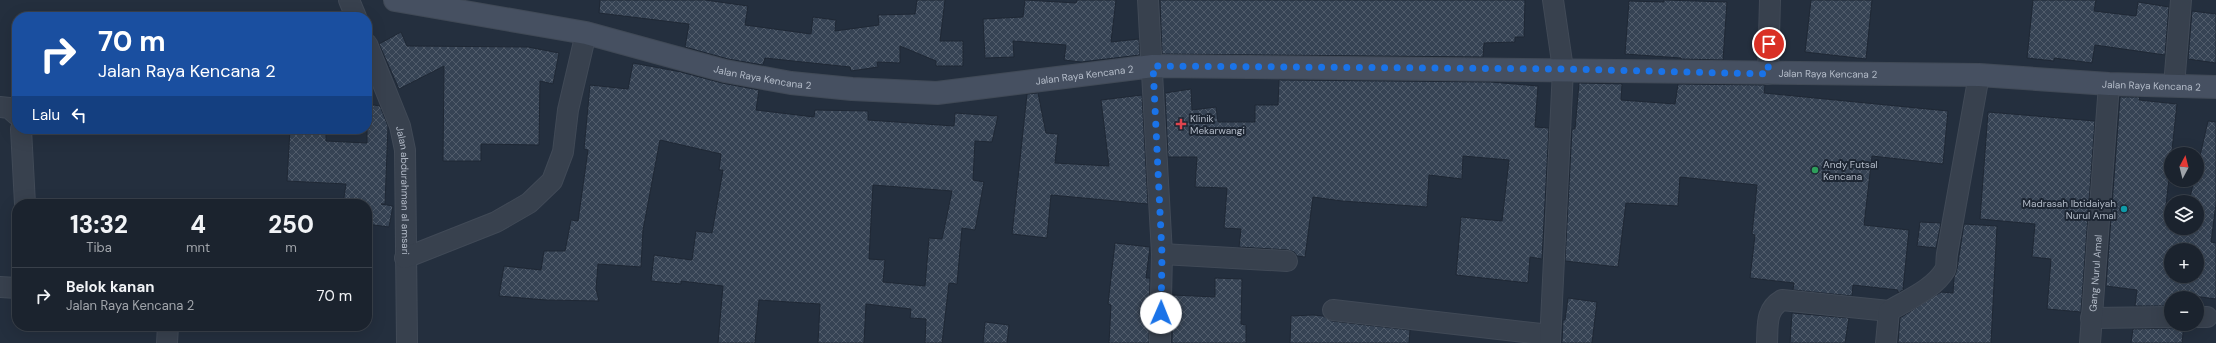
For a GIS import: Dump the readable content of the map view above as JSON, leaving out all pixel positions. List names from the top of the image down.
{
  "streets": {
    "street": ["Jalan Raya Kencana 2", "Jalan abdurahman al amsari", "Gang Nurul Amal"]
  },
  "crossings": [
    ["Jalan Raya Kencana 2", "Gang Nurul Amal"]
  ],
  "places": {
    "health": ["Klinik Mekarwangi"],
    "other": ["Andy Futsal Kencana", "Madrasah Ibtidaiyah Nurul Amal"]
  },
  "north": "top",
  "page": {
    "turn": ["70 m", "Jalan Raya Kencana 2"],
    "then": "Lalu",
    "map_buttons": ["+", "−"],
    "eta": [
      "13:32",
      "Tiba",
      "4",
      "mnt",
      "250",
      "m"
    ],
    "list": [
      {
        "name": "Belok kanan",
        "note": "Jalan Raya Kencana 2",
        "value": "70 m"
      }
    ]
  }
}
